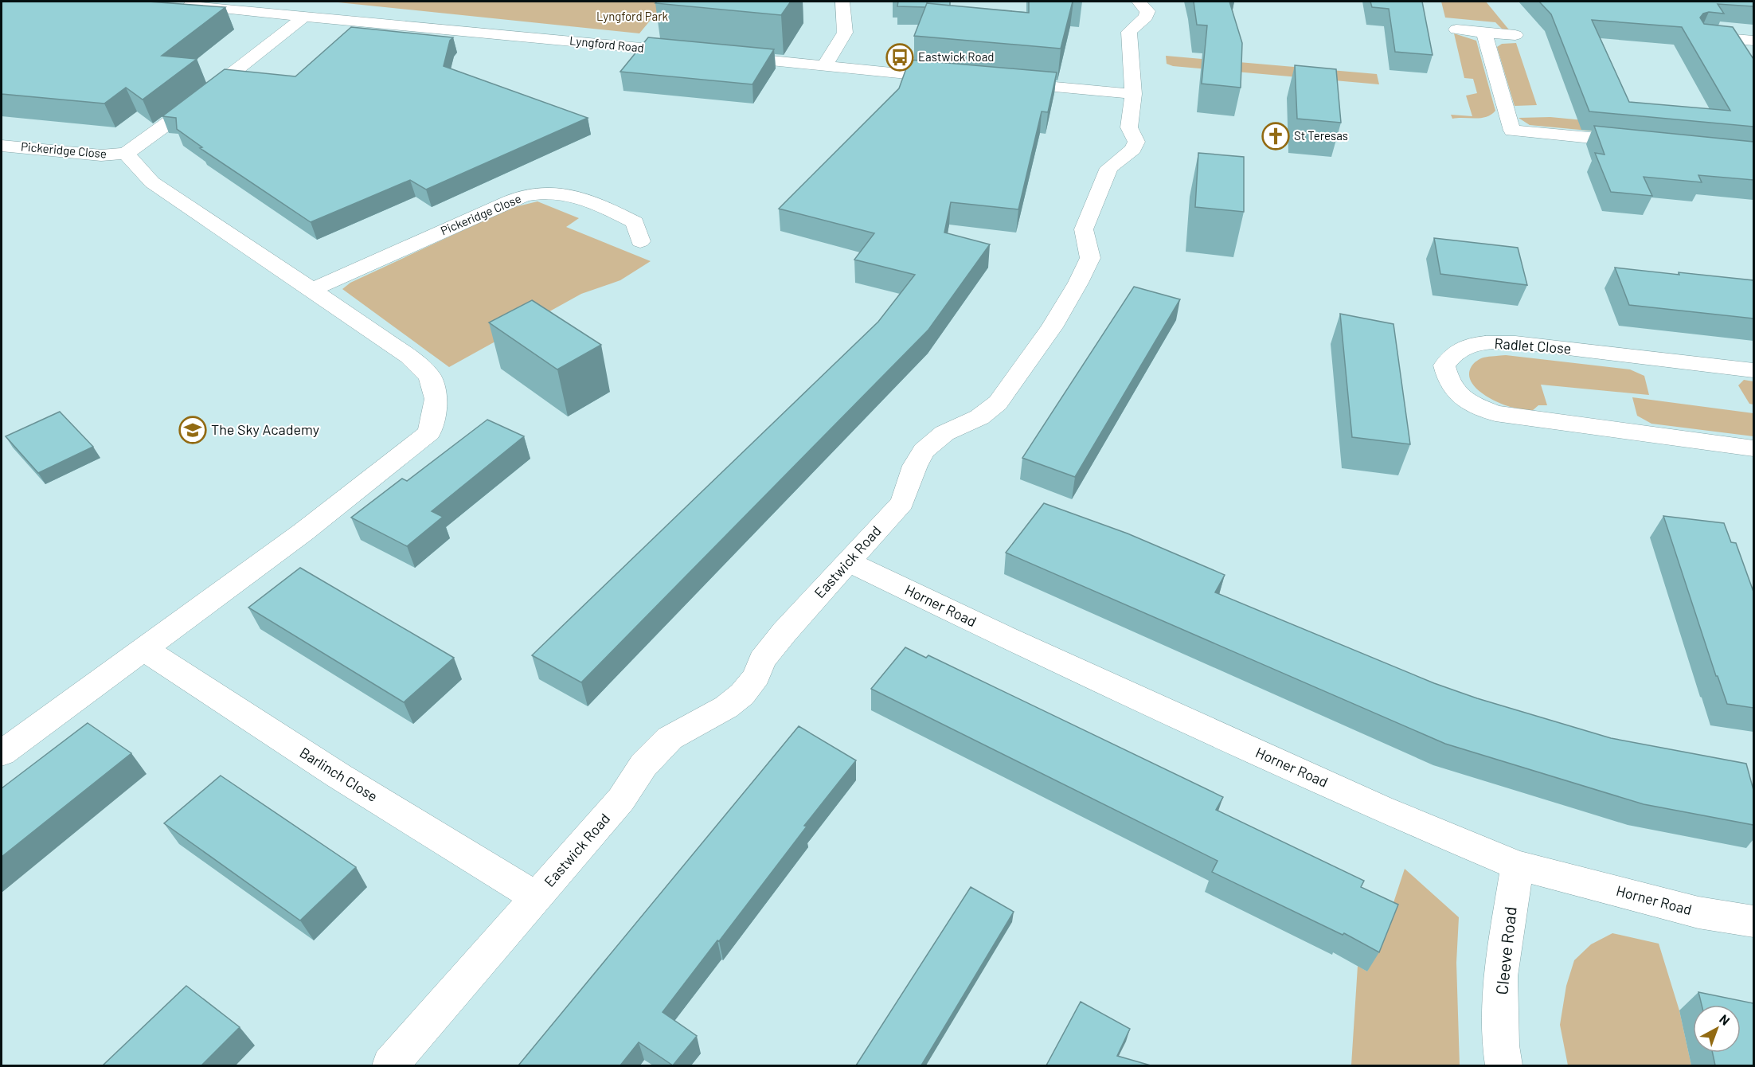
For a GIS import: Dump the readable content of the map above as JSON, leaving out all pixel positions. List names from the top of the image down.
{
  "streets": {
    "street": [
      "Lyngford Road",
      "Pickeridge Close",
      "Radlet Close",
      "Eastwick Road",
      "Horner Road",
      "Barlinch Close",
      "Cleeve Road"
    ]
  },
  "crossings": [
    ["Lyngford Road", "Pickeridge Close"],
    ["Pickeridge Close", "Barlinch Close"],
    ["Eastwick Road", "Horner Road"],
    ["Eastwick Road", "Barlinch Close"],
    ["Horner Road", "Cleeve Road"]
  ],
  "parks": ["Lyngford Park"],
  "places": {
    "bus stop": ["Eastwick Road"],
    "church": ["St Teresas"],
    "school or university": ["The Sky Academy"]
  },
  "north": "top right"
}
